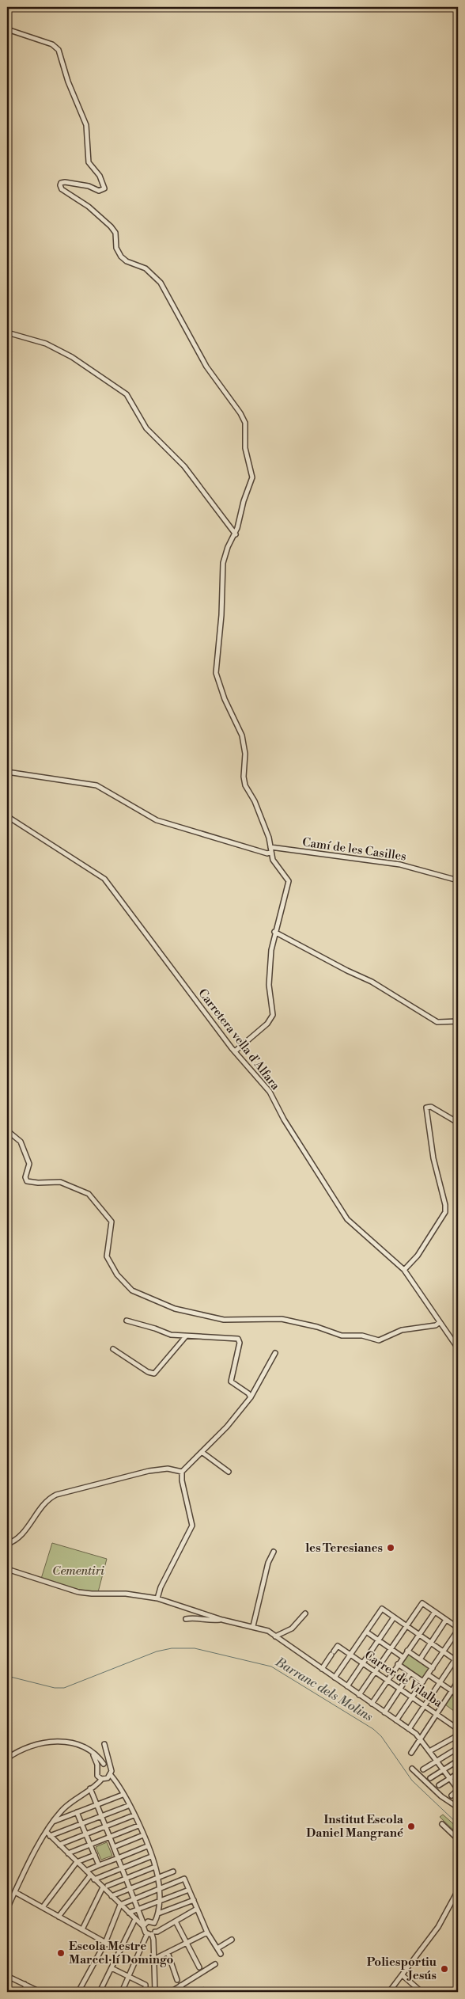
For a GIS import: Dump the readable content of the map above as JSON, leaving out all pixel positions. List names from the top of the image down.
{
  "streets": {
    "street": ["Camí de les Casilles", "Carretera vella d'Alfara", "Carrer de Vilalba"]
  },
  "water": ["Barranc dels Molins"],
  "parks": ["Cementiri"],
  "places": [
    "les Teresianes",
    "Institut Escola Daniel Mangrané",
    "Escola Mestre Marcel·lí Domingo",
    "Poliesportiu Jesús"
  ]
}
